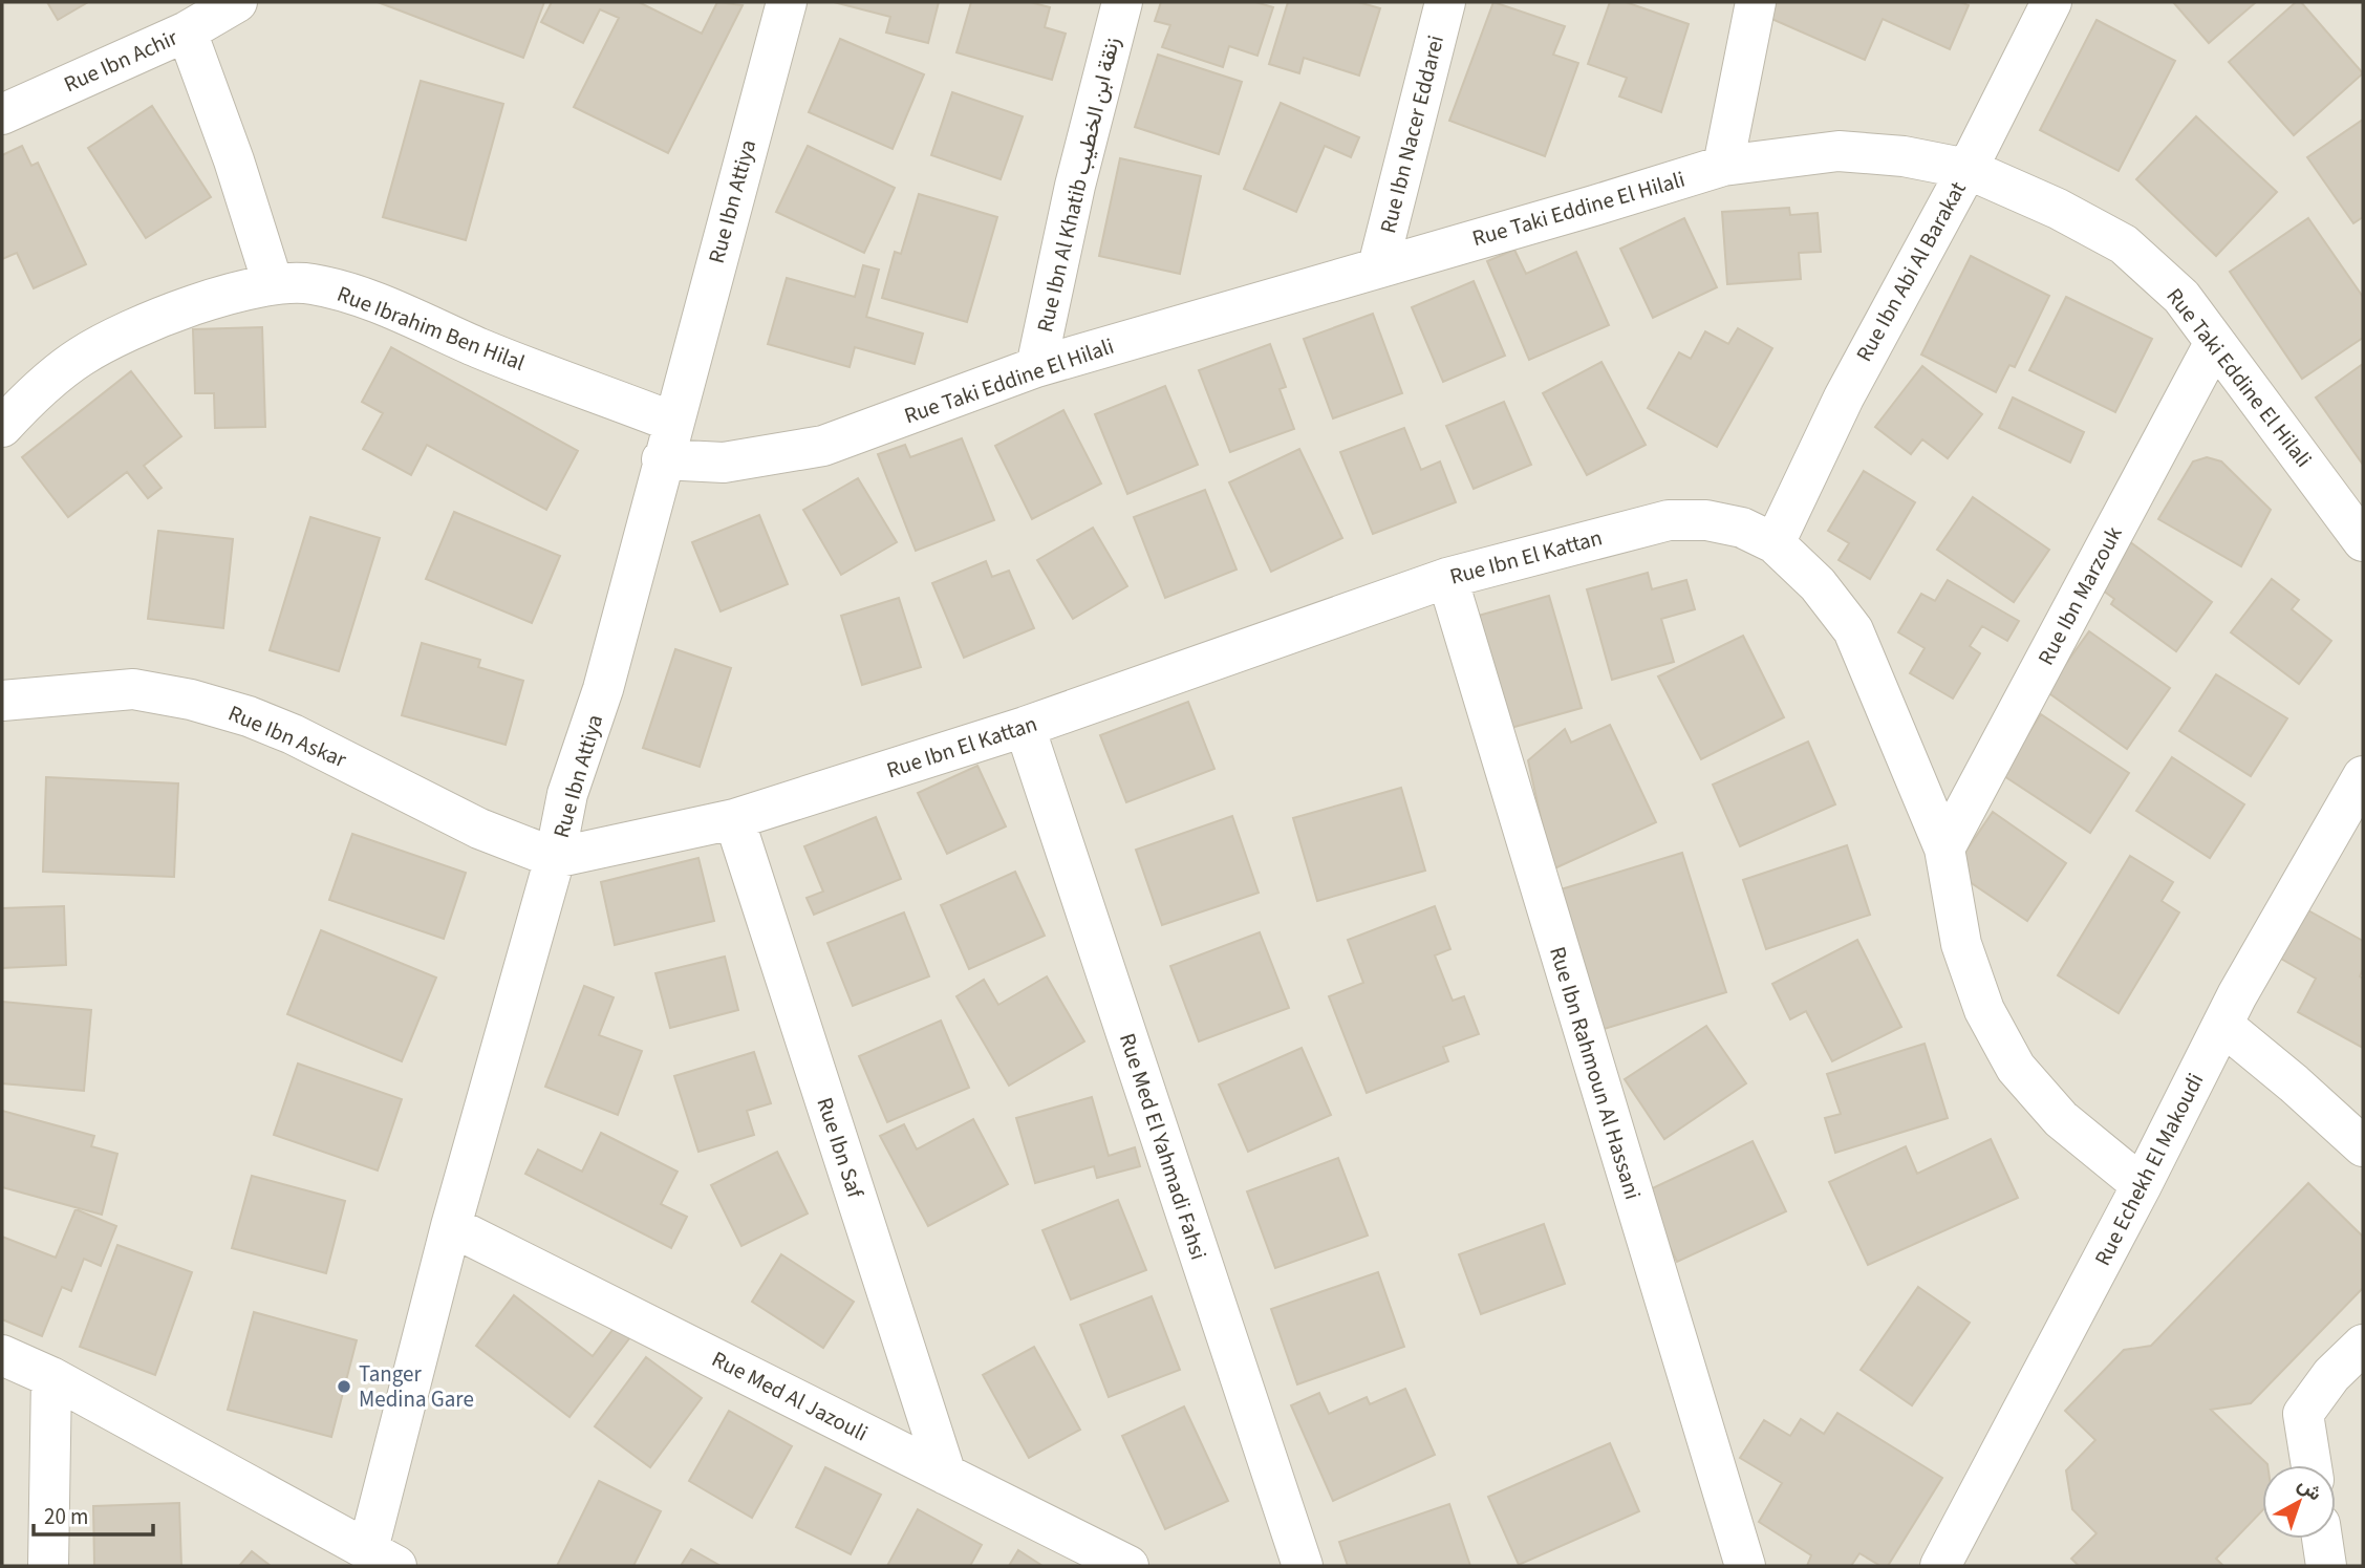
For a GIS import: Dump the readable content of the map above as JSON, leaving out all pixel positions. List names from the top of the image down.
{
  "streets": {
    "street": [
      "Rue Ibn Achir",
      "Rue Ibn Nacer Eddarei",
      "Rue Ibn Al Khatib زنقة ابن الخطيب",
      "Rue Ibn Attiya",
      "Rue Taki Eddine El Hilali",
      "Rue Ibn Abi Al Barakat",
      "Rue Ibrahim Ben Hilal",
      "Rue Ibn El Kattan",
      "Rue Ibn Marzouk",
      "Rue Ibn Askar",
      "Rue Ibn Rahmoun Al Hassani",
      "Rue Med El Yahmadi Fahsi",
      "Rue Ibn Saf",
      "Rue Echekh El Makoudi",
      "Rue Med Al Jazouli"
    ]
  },
  "crossings": [
    ["Rue Ibn Nacer Eddarei", "Rue Taki Eddine El Hilali"],
    ["Rue Ibn Al Khatib زنقة ابن الخطيب", "Rue Taki Eddine El Hilali"],
    ["Rue Ibn Attiya", "Rue Taki Eddine El Hilali"],
    ["Rue Ibn Attiya", "Rue Ibrahim Ben Hilal"],
    ["Rue Ibn Attiya", "Rue Ibn El Kattan"],
    ["Rue Ibn Attiya", "Rue Ibn Askar"],
    ["Rue Ibn Attiya", "Rue Med Al Jazouli"],
    ["Rue Taki Eddine El Hilali", "Rue Ibn Abi Al Barakat"],
    ["Rue Taki Eddine El Hilali", "Rue Ibn Marzouk"],
    ["Rue Ibn Abi Al Barakat", "Rue Ibn El Kattan"],
    ["Rue Ibn El Kattan", "Rue Ibn Marzouk"],
    ["Rue Ibn El Kattan", "Rue Ibn Askar"],
    ["Rue Ibn El Kattan", "Rue Ibn Rahmoun Al Hassani"],
    ["Rue Ibn El Kattan", "Rue Med El Yahmadi Fahsi"],
    ["Rue Ibn El Kattan", "Rue Ibn Saf"],
    ["Rue Ibn El Kattan", "Rue Echekh El Makoudi"],
    ["Rue Ibn Saf", "Rue Med Al Jazouli"]
  ],
  "places": ["Tanger Medina Gare"],
  "scale_bar": "20 m",
  "north": "top right"
}
